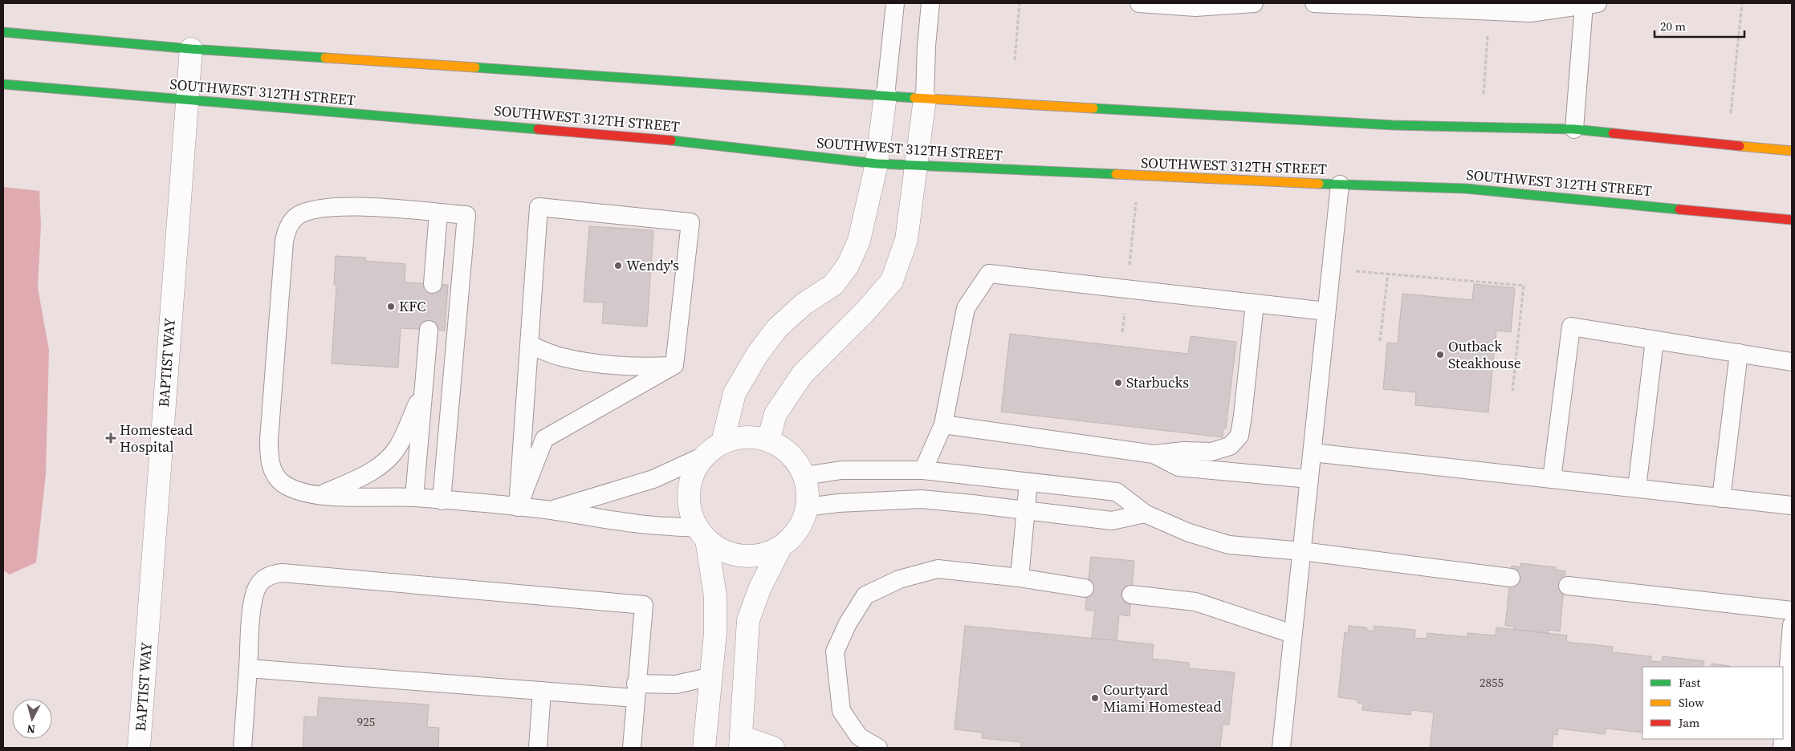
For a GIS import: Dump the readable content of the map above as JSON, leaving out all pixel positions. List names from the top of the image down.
{
  "streets": {
    "main road": ["SOUTHWEST 312TH STREET"],
    "street": ["BAPTIST WAY"]
  },
  "crossings": [
    ["SOUTHWEST 312TH STREET", "BAPTIST WAY"]
  ],
  "places": {
    "other": [
      "Wendy's",
      "KFC",
      "Outback Steakhouse",
      "Starbucks",
      "Courtyard Miami Homestead"
    ],
    "health": ["Homestead Hospital"]
  },
  "house_numbers": ["2855", "925"],
  "legend": ["Fast", "Slow", "Jam"],
  "scale_bar": "20 m",
  "north": "bottom"
}
